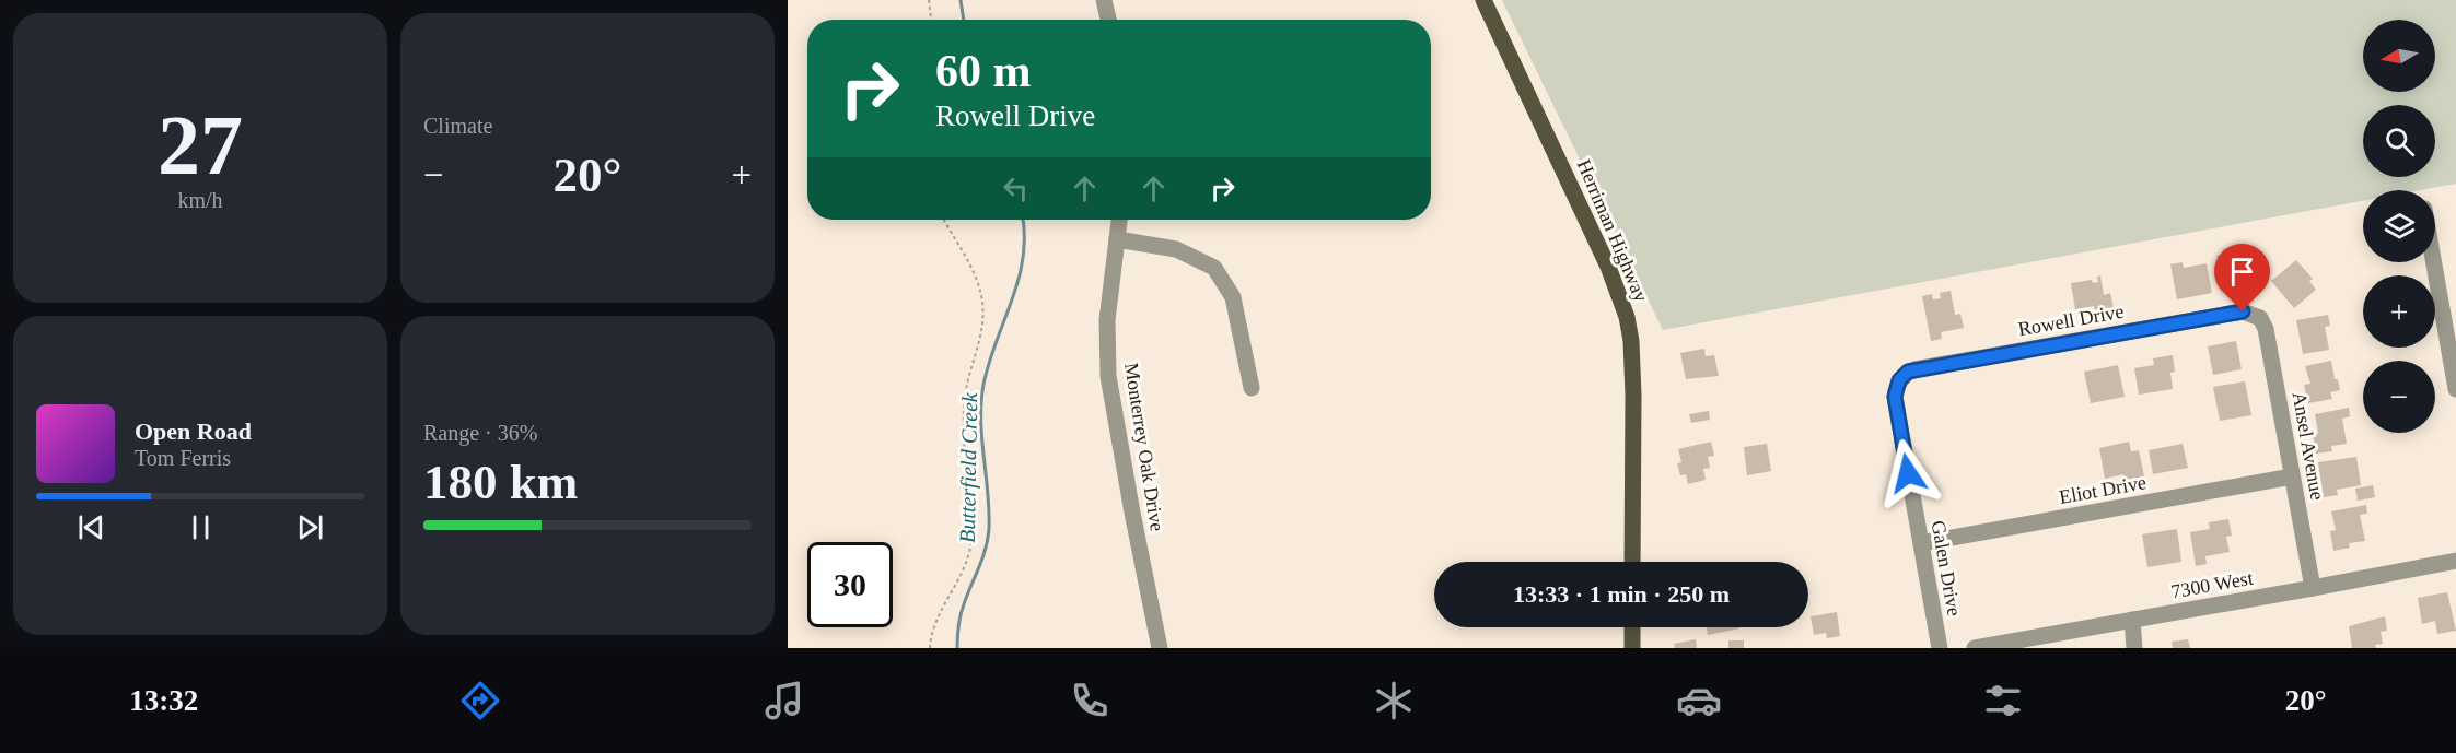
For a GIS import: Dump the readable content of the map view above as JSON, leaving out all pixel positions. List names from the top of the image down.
{
  "streets": {
    "main road": ["Herriman Highway"],
    "street": [
      "Rowell Drive",
      "Ansel Avenue",
      "Monterrey Oak Drive",
      "Eliot Drive",
      "Galen Drive",
      "7300 West"
    ]
  },
  "crossings": [
    ["Rowell Drive", "Ansel Avenue"],
    ["Rowell Drive", "Galen Drive"],
    ["Ansel Avenue", "Eliot Drive"],
    ["Ansel Avenue", "7300 West"],
    ["Eliot Drive", "Galen Drive"]
  ],
  "water": ["Butterfield Creek"],
  "north": "left",
  "page": {
    "tile": [
      ["27", "km/h"],
      "Climate",
      ["Range · 36%", "180 km"]
    ],
    "map_buttons": ["+", "−"],
    "turn": ["60 m", "Rowell Drive"],
    "heat": ["−", "20°", "+"],
    "song": ["Open Road", "Tom Ferris"],
    "limit": "30",
    "trip": "13:33 · 1 min · 250 m",
    "tabs": ["13:32", "20°"]
  }
}
